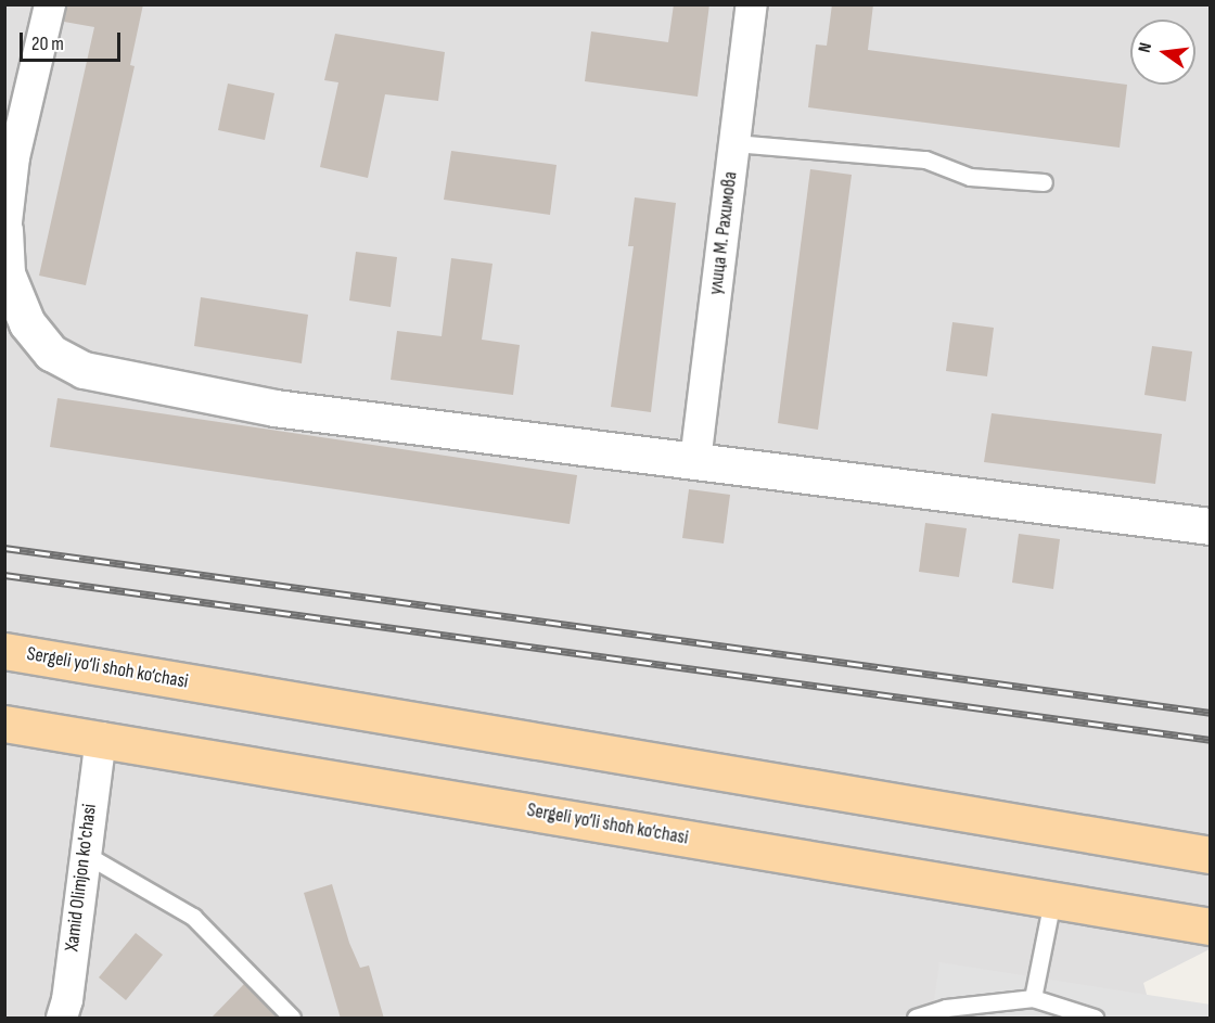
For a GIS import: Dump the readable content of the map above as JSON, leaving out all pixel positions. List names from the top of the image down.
{
  "streets": {
    "main road": ["Sergeli yo‘li shoh ko‘chasi"],
    "street": ["улица М. Рахимова", "Xamid Olimjon ko'chasi"]
  },
  "crossings": [
    ["Sergeli yo‘li shoh ko‘chasi", "Xamid Olimjon ko'chasi"]
  ],
  "scale_bar": "20 m",
  "north": "left"
}
